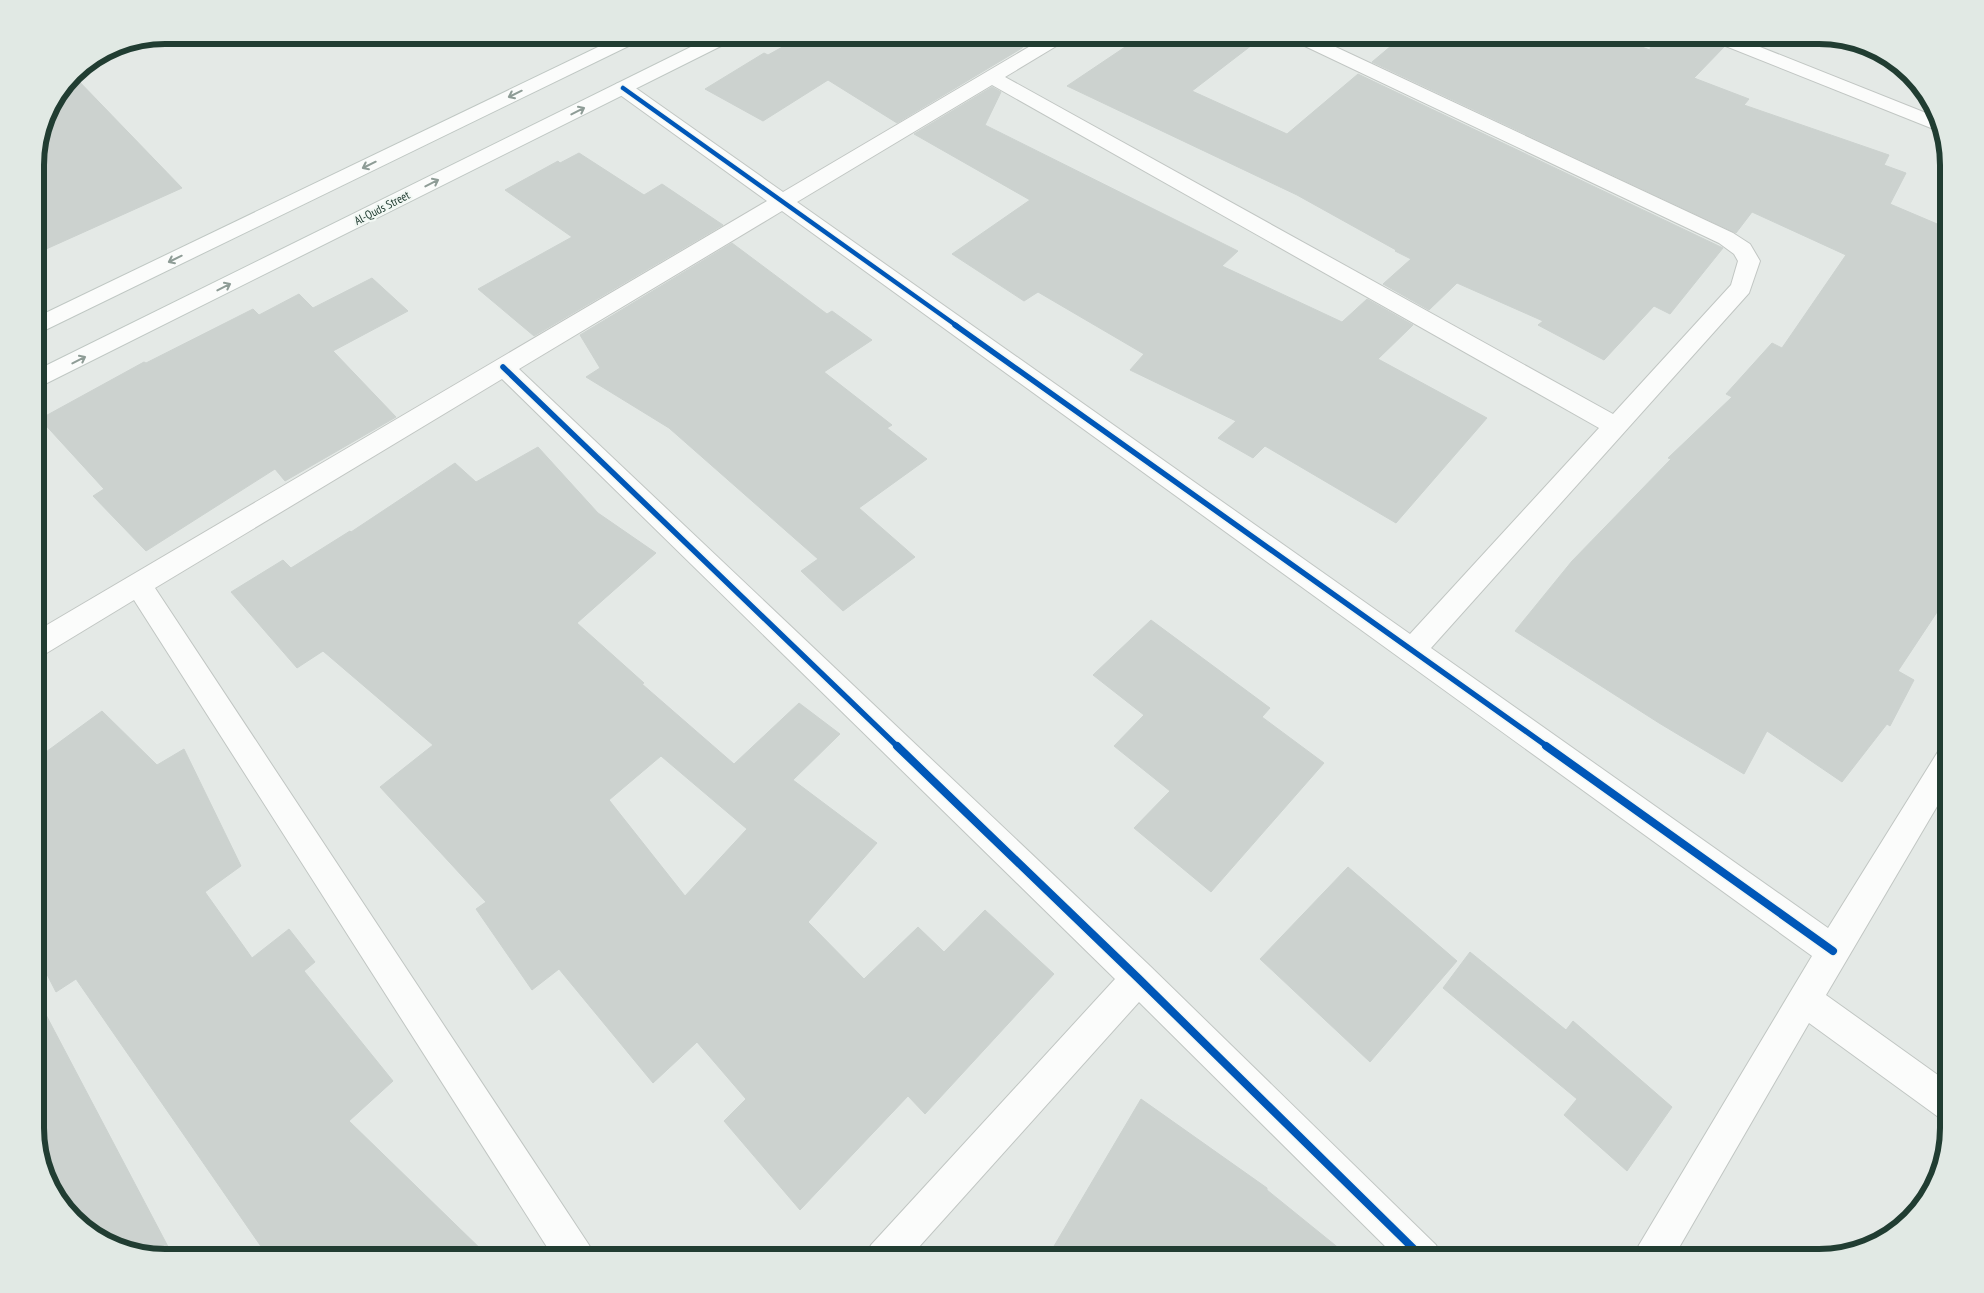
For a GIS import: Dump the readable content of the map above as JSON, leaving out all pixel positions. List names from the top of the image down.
{
  "streets": {
    "street": ["Al-Quds Street"]
  }
}
